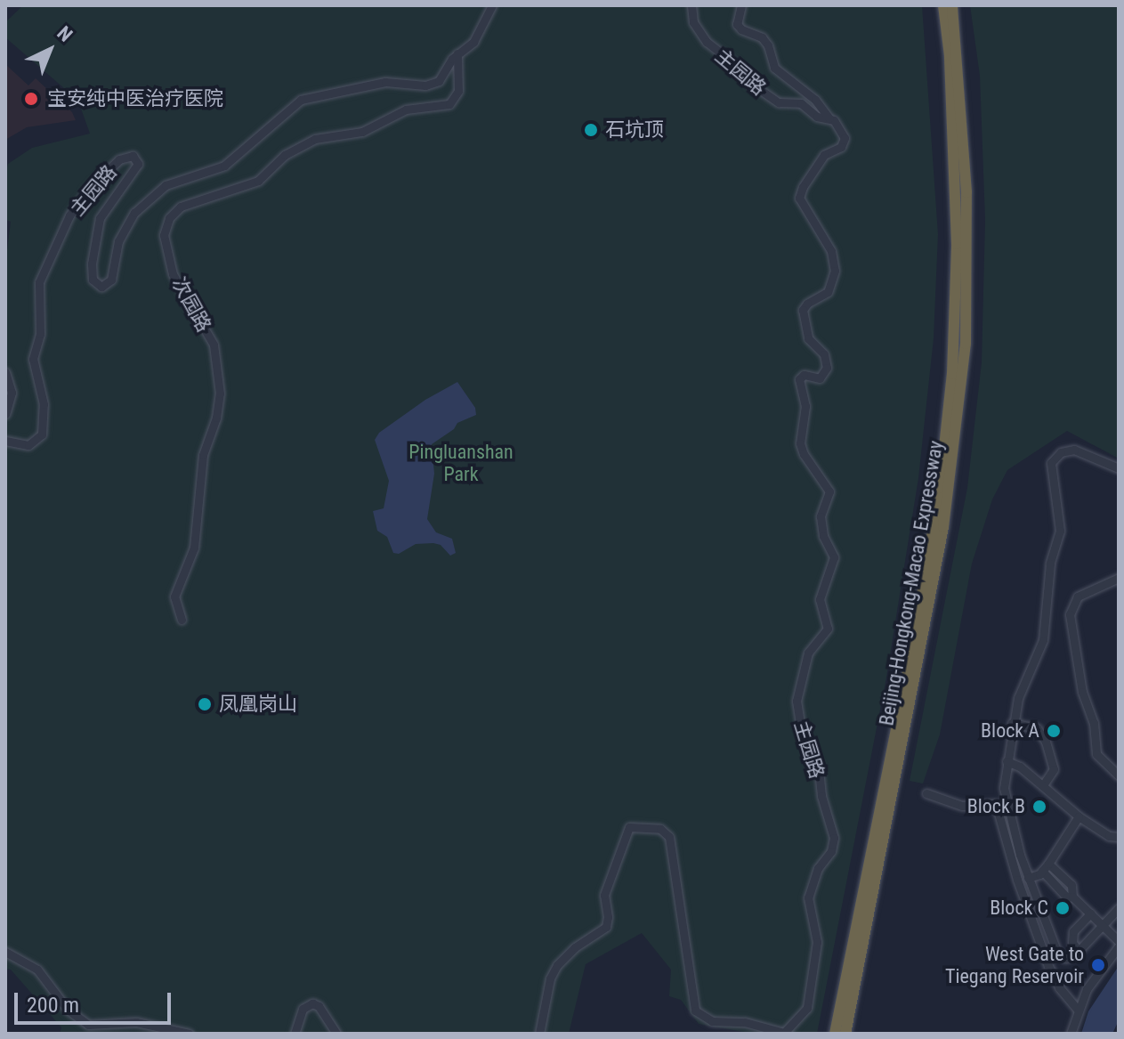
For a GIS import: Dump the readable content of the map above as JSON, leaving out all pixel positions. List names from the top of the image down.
{
  "streets": {
    "highway": ["Beijing-Hongkong-Macao Expressway"],
    "street": ["主园路", "次园路"]
  },
  "crossings": [
    ["主园路", "次园路"]
  ],
  "parks": ["Pingluanshan Park"],
  "places": [
    "宝安纯中医治疗医院",
    "石坑顶",
    "凤凰岗山",
    "Block A",
    "Block B",
    "Block C",
    "West Gate to Tiegang Reservoir"
  ],
  "scale_bar": "200 m",
  "north": "top right"
}
